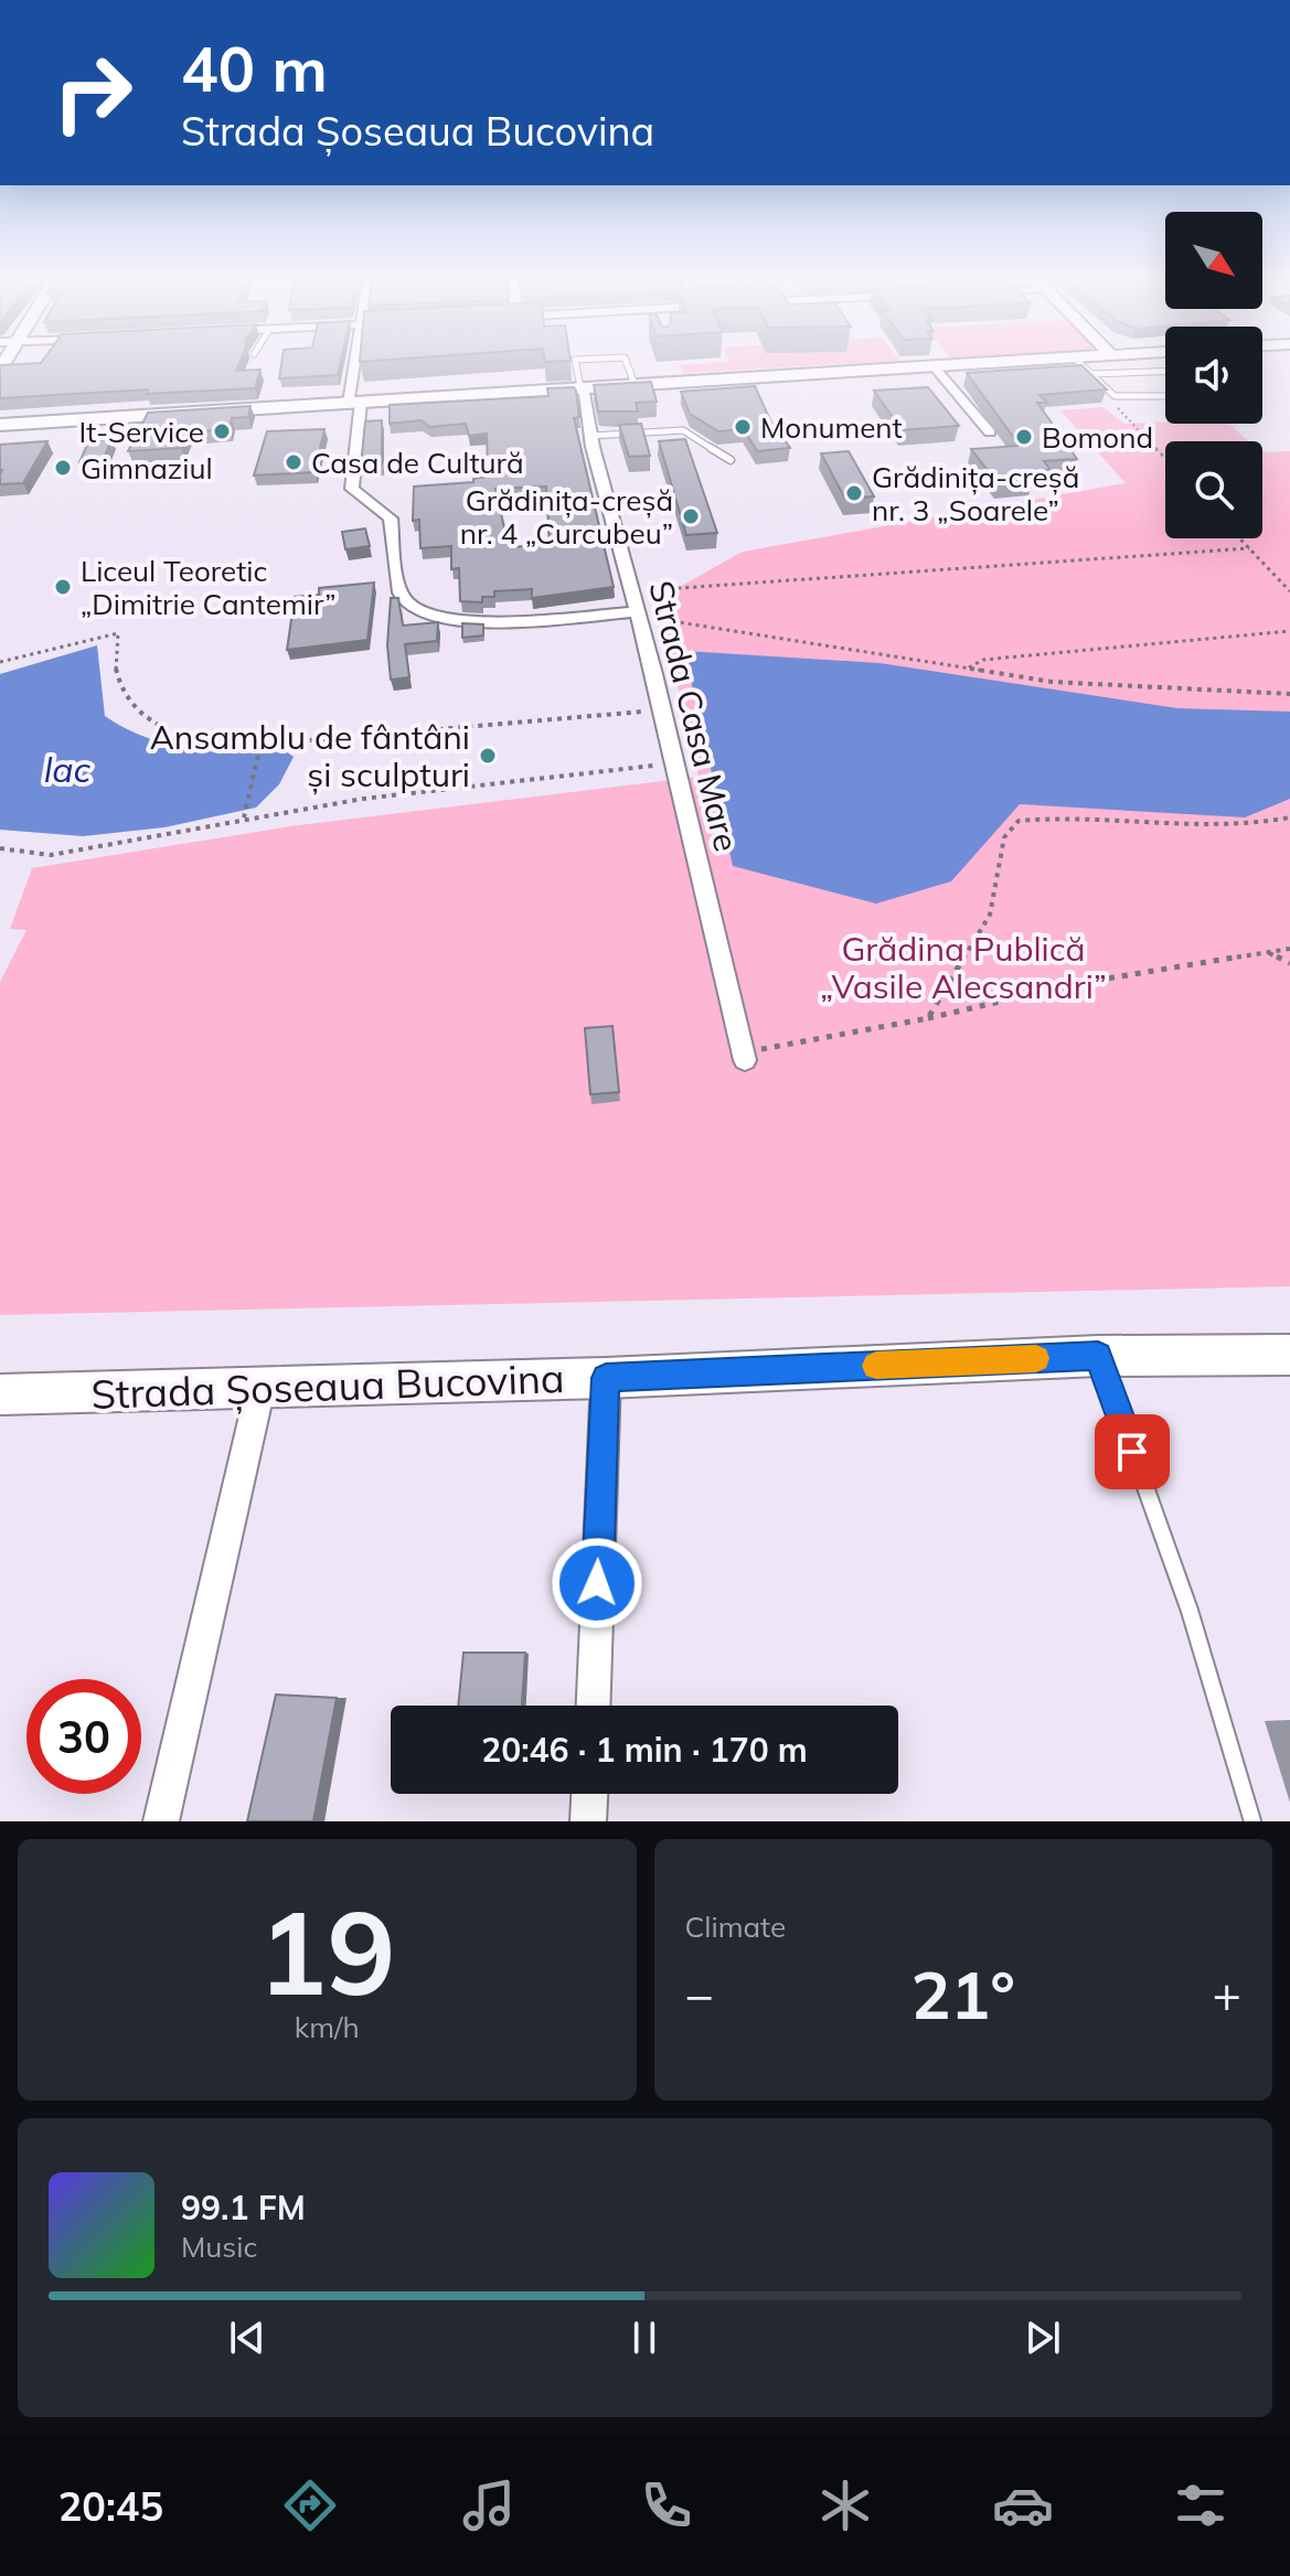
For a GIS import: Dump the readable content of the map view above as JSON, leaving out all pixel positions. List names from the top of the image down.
{
  "streets": {
    "main road": ["Strada Șoseaua Bucovina"],
    "street": ["Strada Casa Mare"]
  },
  "water": ["lac"],
  "parks": ["Grădina Publică „Vasile Alecsandri”"],
  "places": [
    "Monument",
    "It-Service",
    "Bomond",
    "Casa de Cultură",
    "Gimnaziul",
    "Grădinița-creșă nr. 3 „Soarele”",
    "Grădinița-creșă nr. 4 „Curcubeu”",
    "Liceul Teoretic „Dimitrie Cantemir”",
    "Ansamblu de fântâni și sculpturi"
  ],
  "north": "bottom right",
  "page": {
    "turn": ["40 m", "Strada Șoseaua Bucovina"],
    "limit": "30",
    "trip": "20:46 · 1 min · 170 m",
    "tile": [
      ["19", "km/h"],
      "Climate"
    ],
    "heat": ["−", "21°", "+"],
    "song": ["99.1 FM", "Music"],
    "tabs": "20:45"
  }
}
